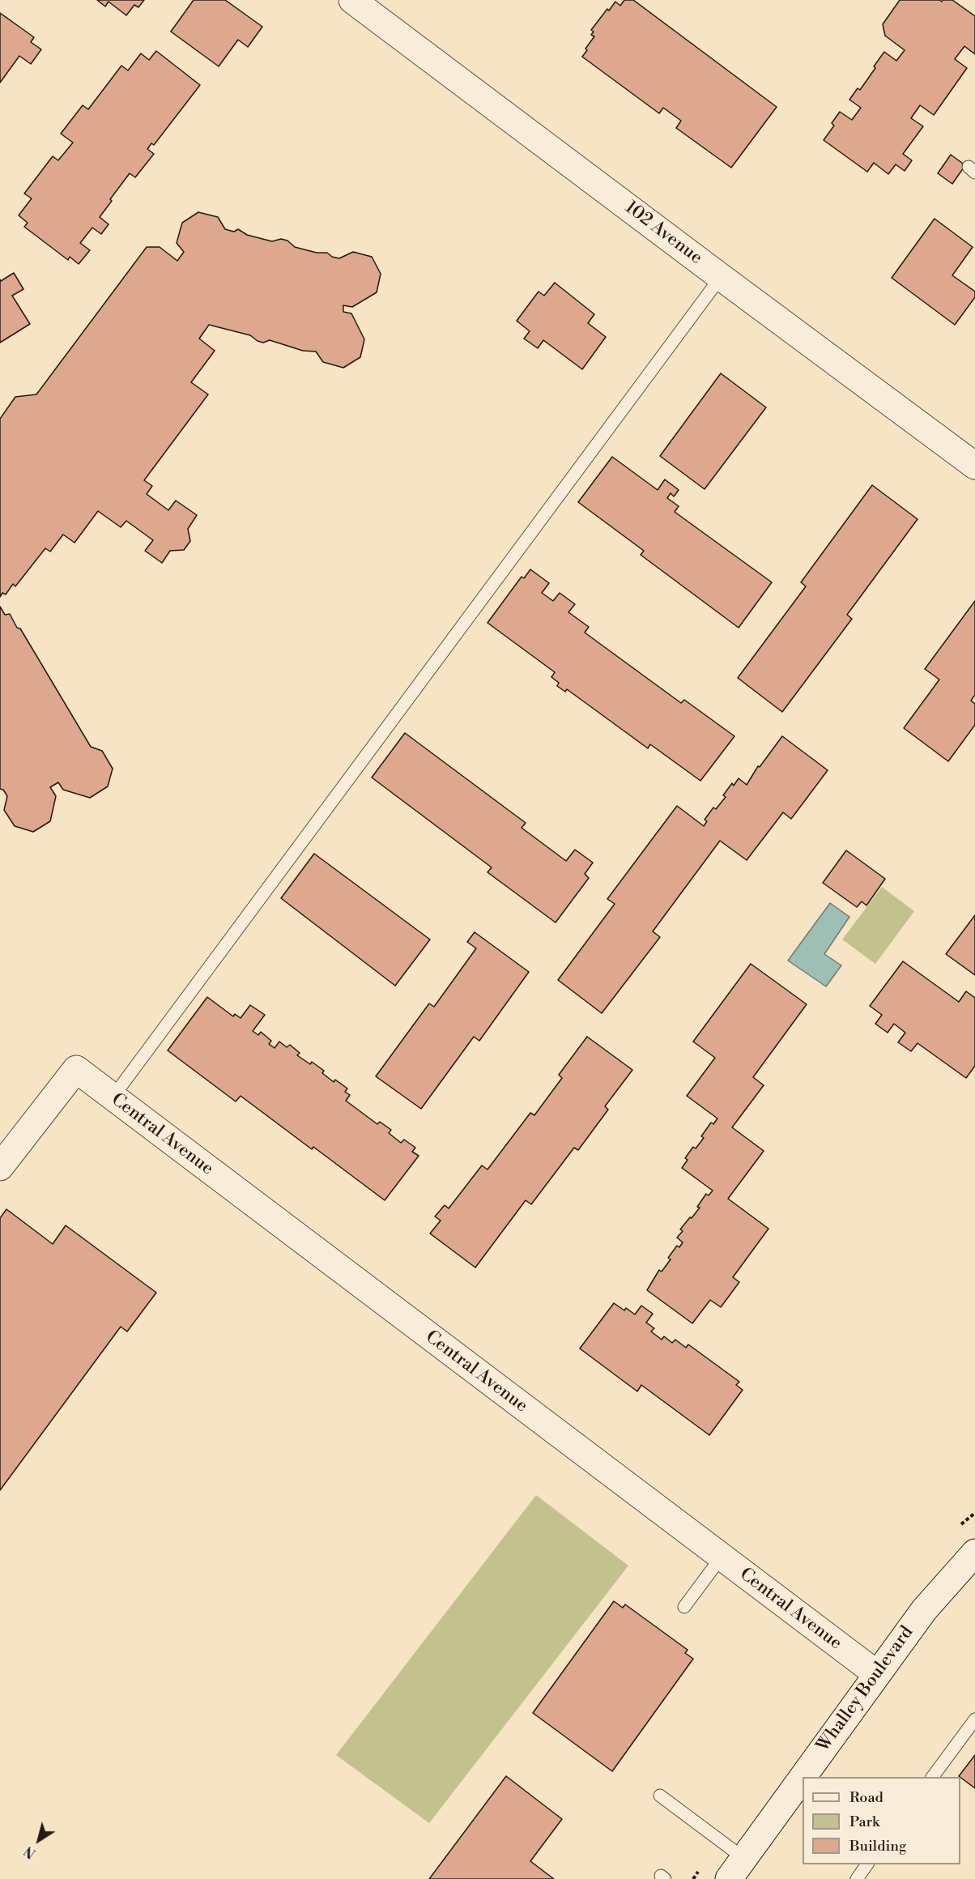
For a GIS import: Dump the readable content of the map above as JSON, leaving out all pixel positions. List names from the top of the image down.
{
  "streets": {
    "street": ["102 Avenue", "Central Avenue", "Whalley Boulevard"]
  },
  "crossings": [
    ["Central Avenue", "Whalley Boulevard"]
  ],
  "legend": ["Road", "Park", "Building"],
  "north": "bottom left"
}
